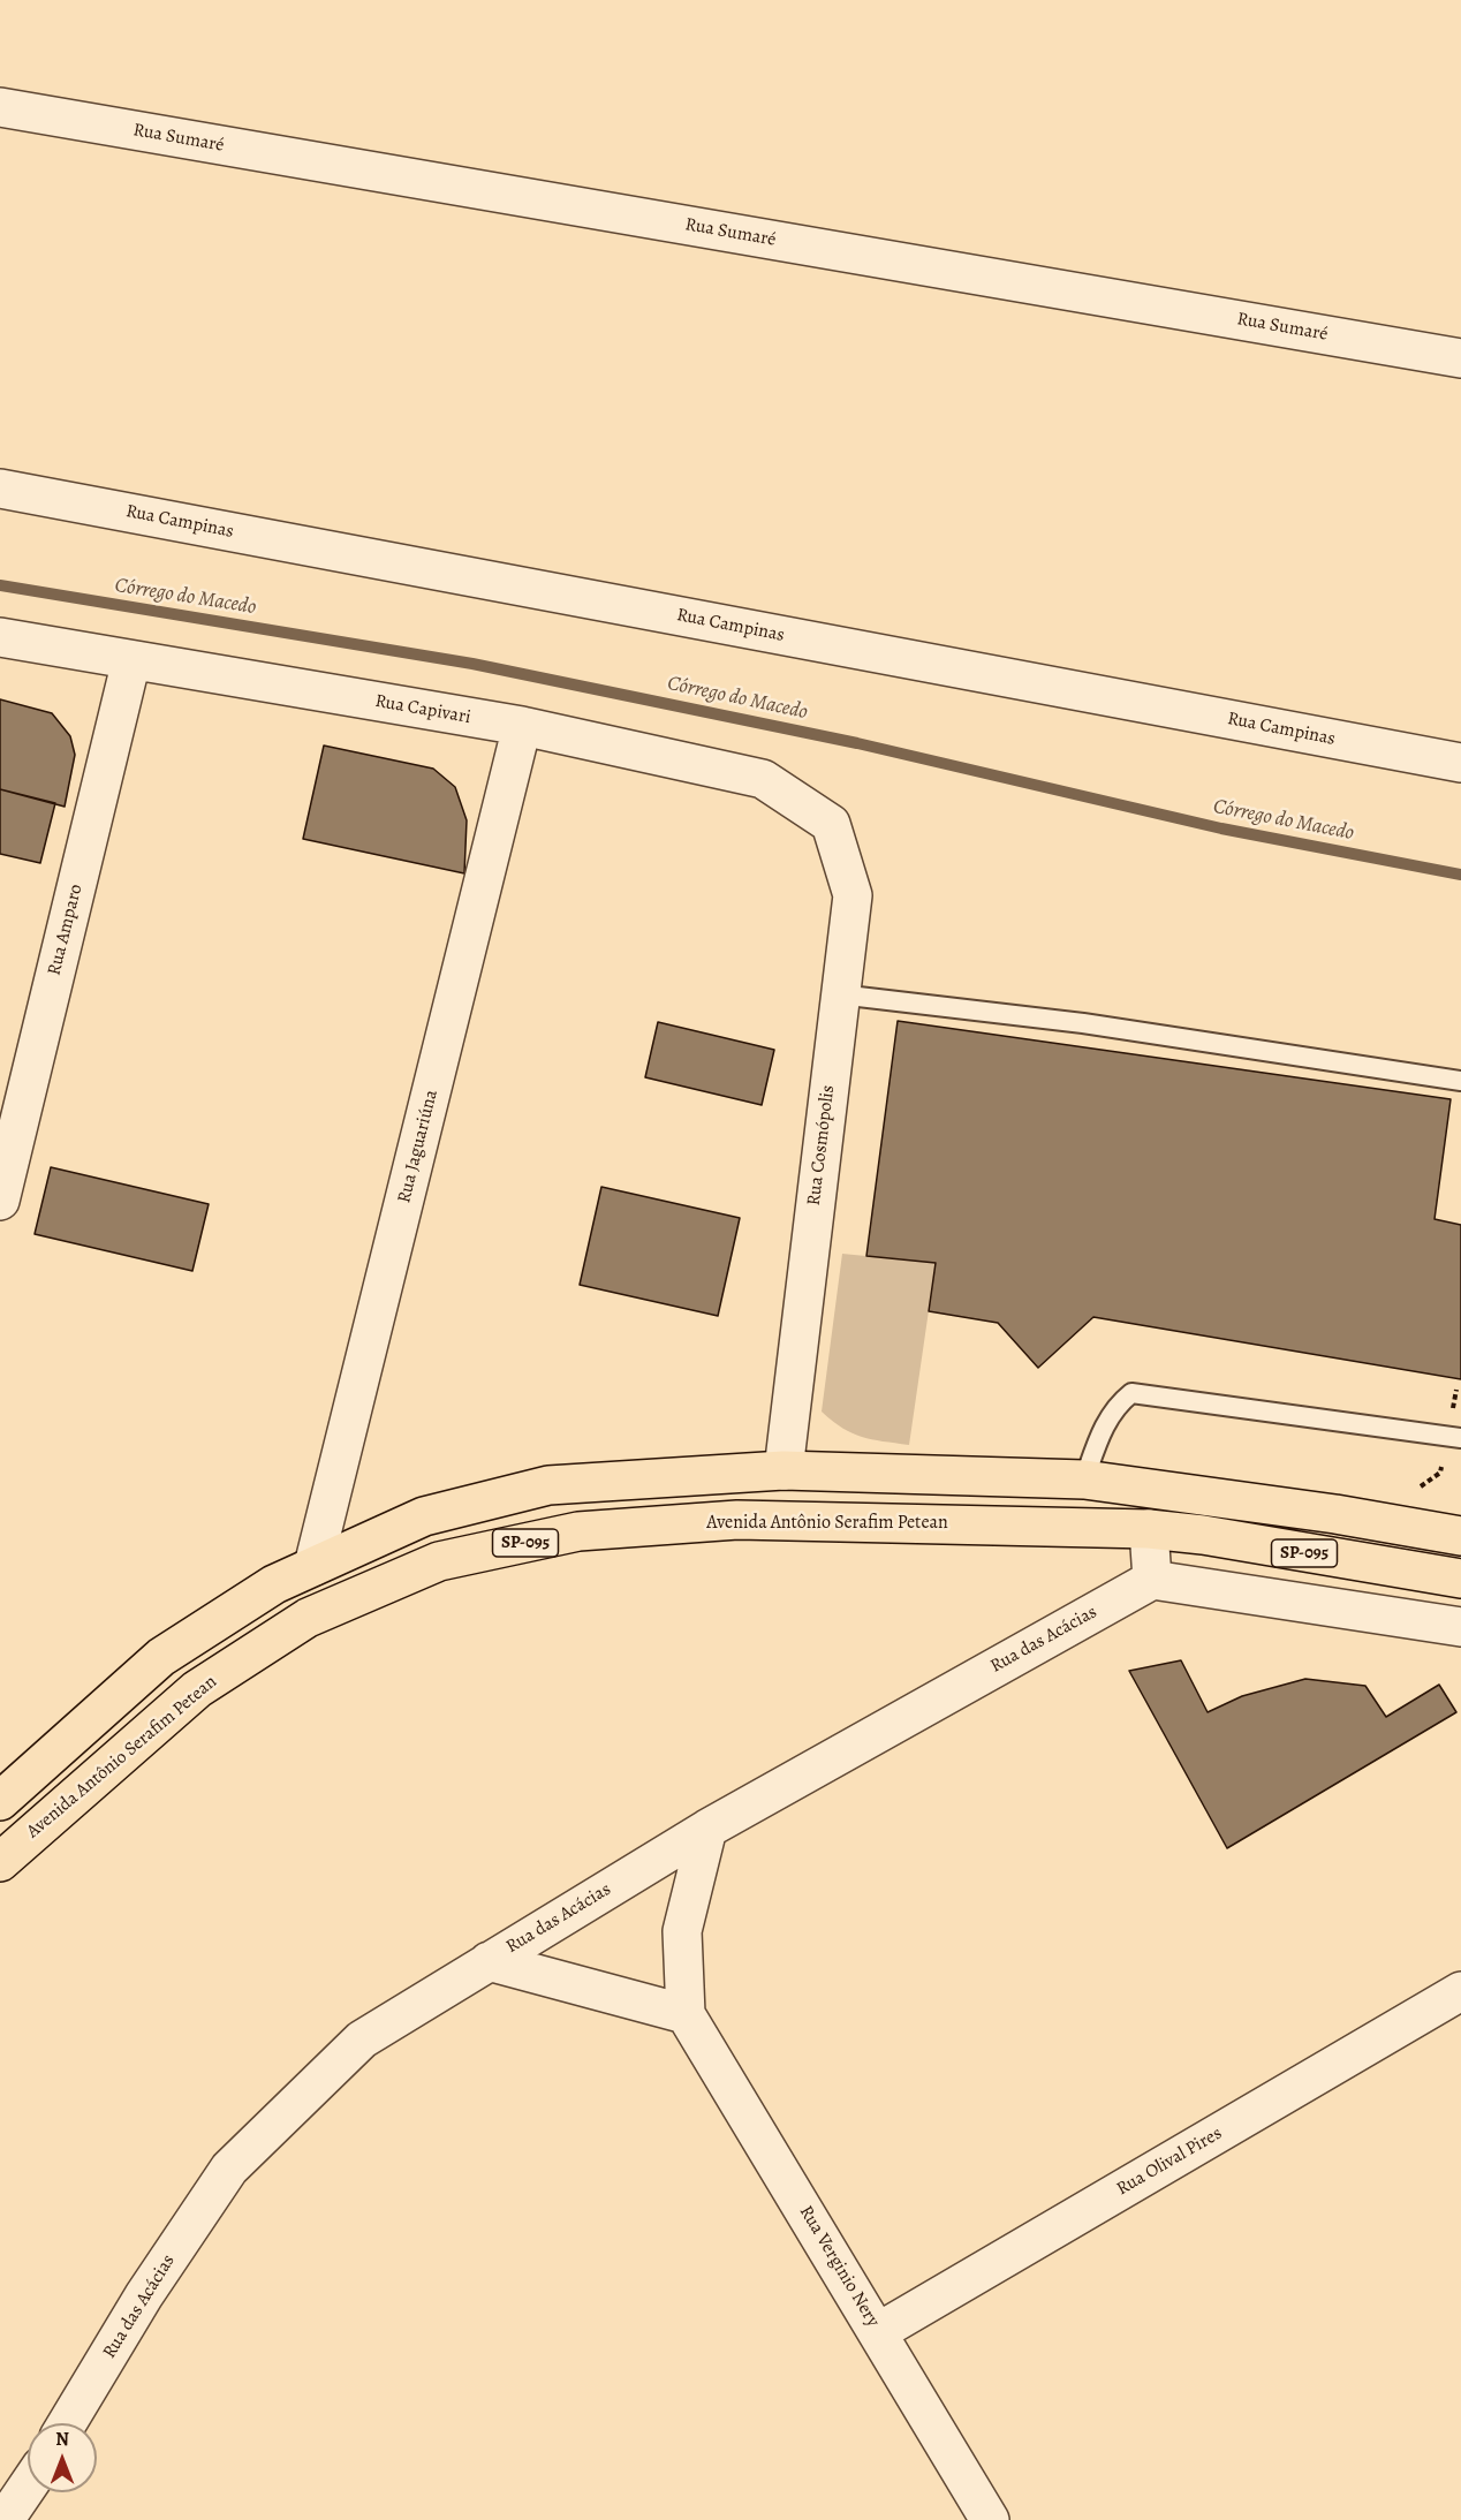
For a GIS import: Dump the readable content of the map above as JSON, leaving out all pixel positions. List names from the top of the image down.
{
  "streets": {
    "main road": ["Avenida Antônio Serafim Petean", "SP-095"],
    "street": [
      "Rua Sumaré",
      "Rua Campinas",
      "Rua Capivari",
      "Rua Amparo",
      "Rua Cosmópolis",
      "Rua Jaguariúna",
      "Rua das Acácias",
      "Rua Olival Pires",
      "Rua Verginio Nery"
    ]
  },
  "crossings": [
    ["Rua Capivari", "Rua Amparo"],
    ["Rua Capivari", "Rua Cosmópolis"],
    ["Rua Capivari", "Rua Jaguariúna"],
    ["Rua Cosmópolis", "SP-095"],
    ["Rua Jaguariúna", "SP-095"],
    ["Rua das Acácias", "Rua Verginio Nery"],
    ["Rua Olival Pires", "Rua Verginio Nery"]
  ],
  "water": ["Córrego do Macedo"],
  "north": "top"
}
